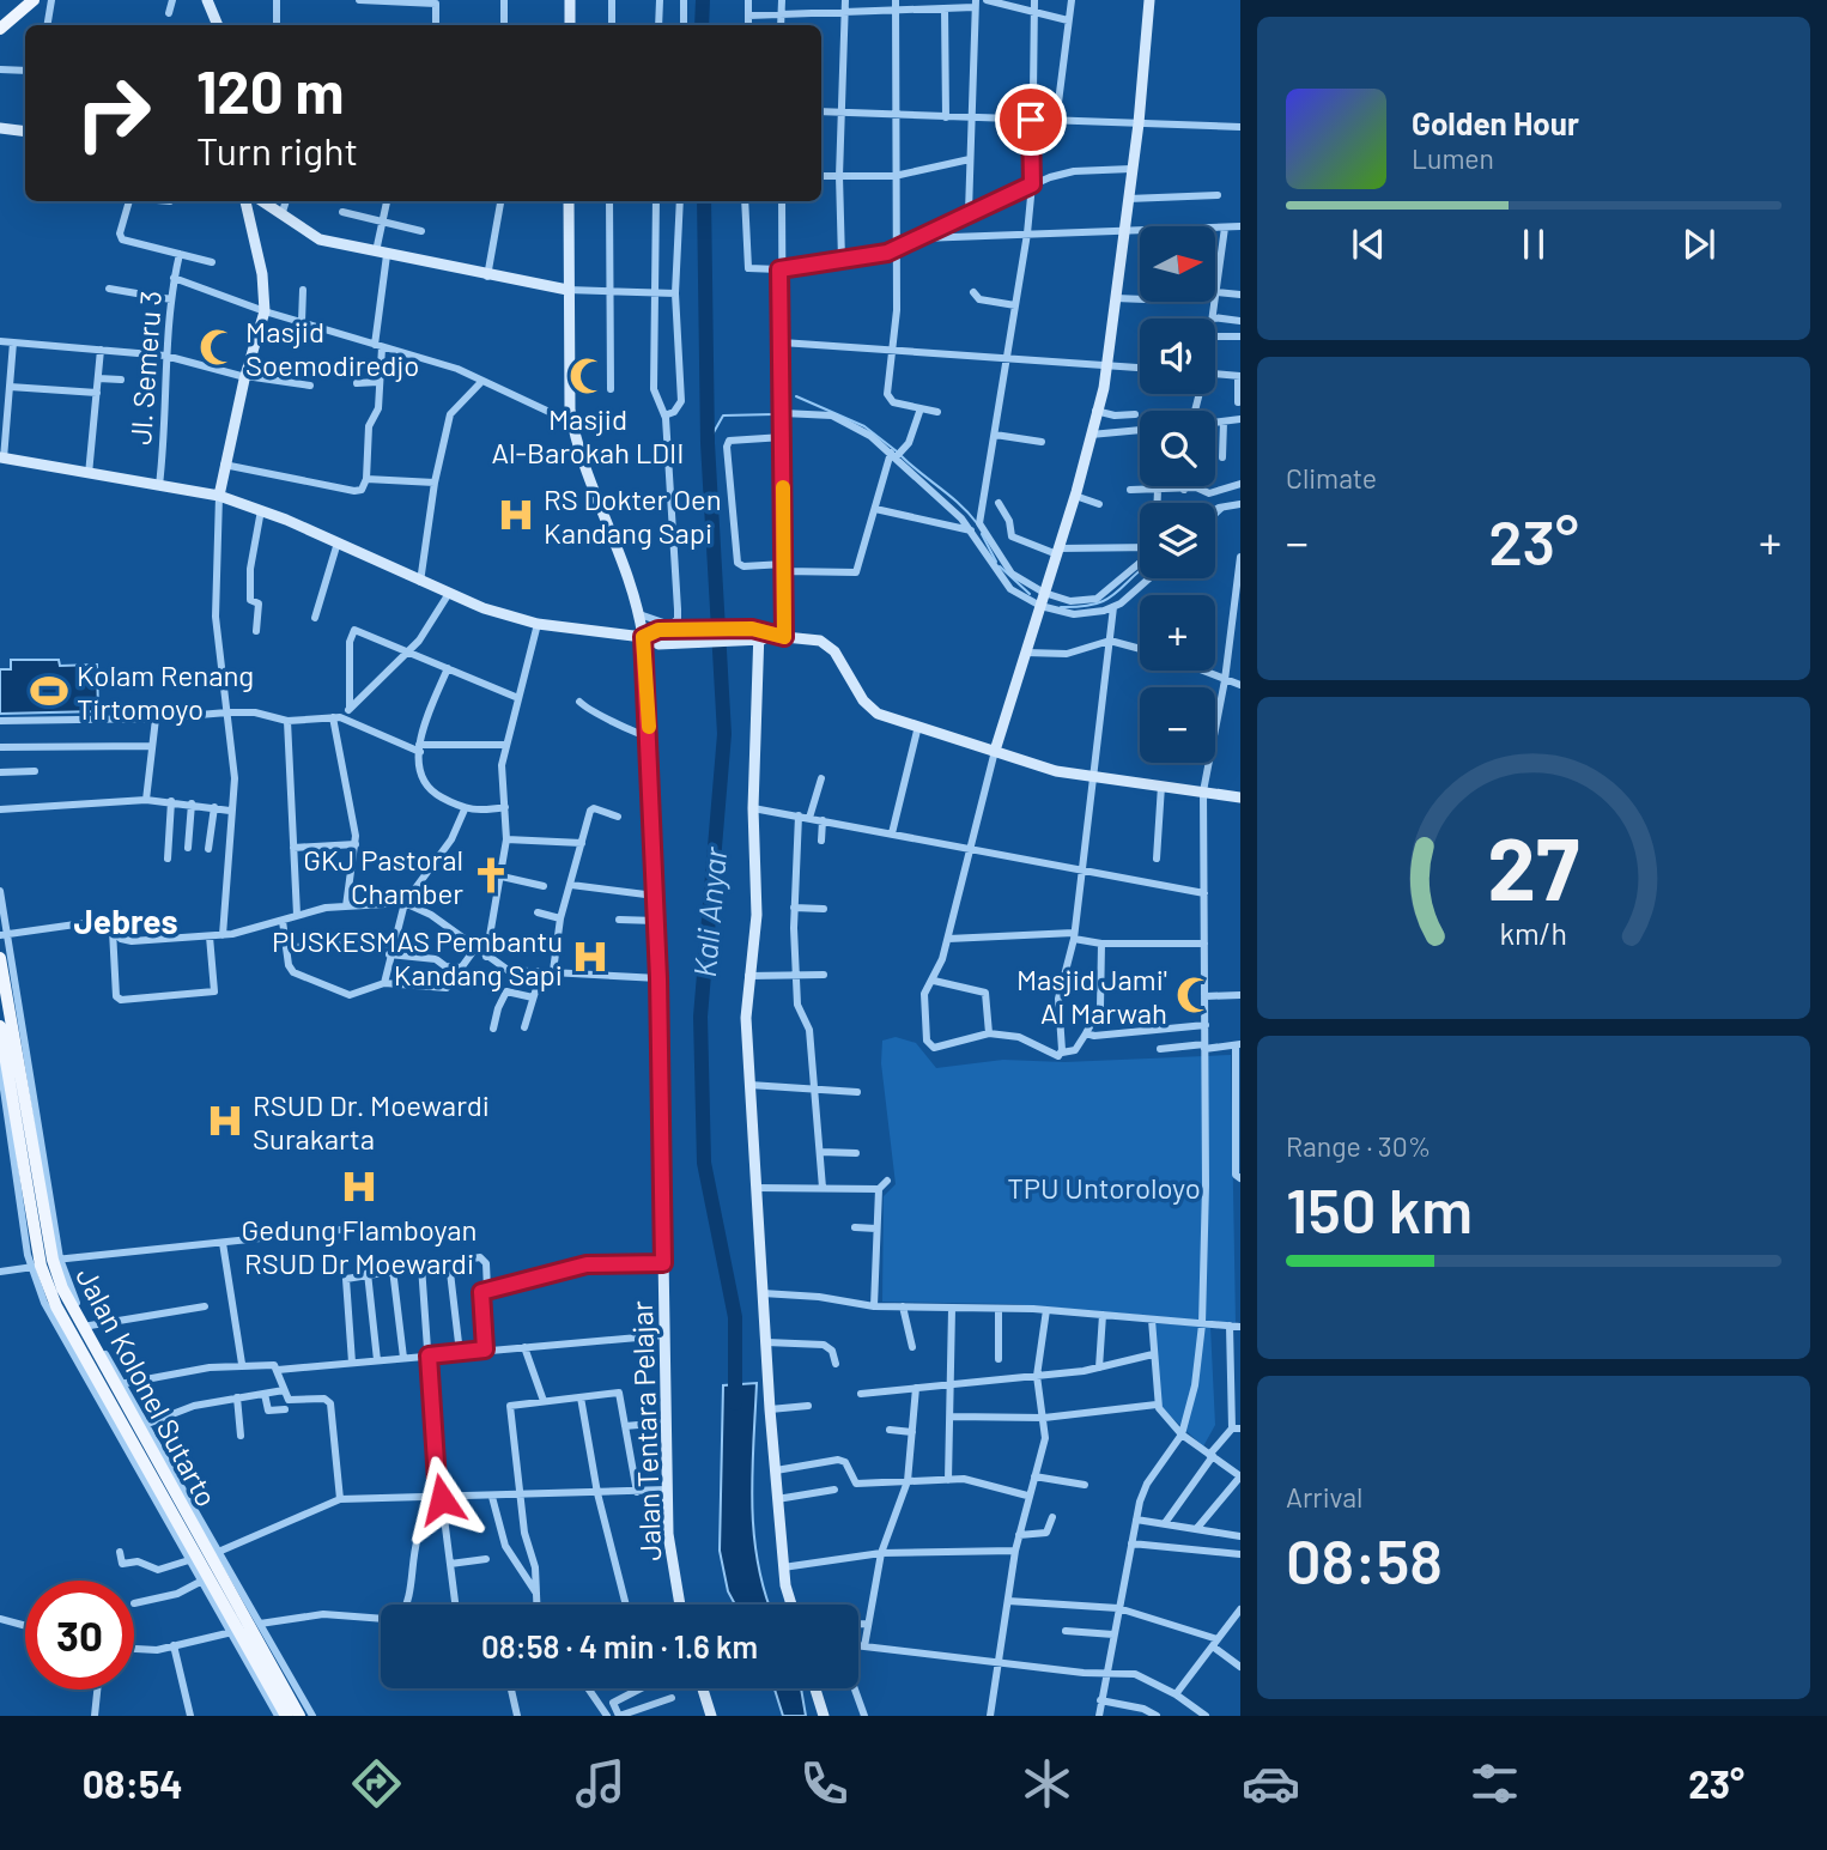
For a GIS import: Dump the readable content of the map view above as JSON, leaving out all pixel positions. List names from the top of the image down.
{
  "streets": {
    "main road": ["Jalan Kolonel Sutarto", "Jalan Tentara Pelajar"],
    "street": ["Jl. Semeru 3"]
  },
  "districts": ["Jebres"],
  "water": ["Kali Anyar"],
  "parks": ["TPU Untoroloyo"],
  "places": {
    "mosque": ["Masjid Soemodiredjo", "Masjid Al-Barokah LDII", "Masjid Jami' Al Marwah"],
    "hospital": [
      "RS Dokter Oen Kandang Sapi",
      "PUSKESMAS Pembantu Kandang Sapi",
      "RSUD Dr. Moewardi Surakarta",
      "Gedung Flamboyan RSUD Dr Moewardi"
    ],
    "sports": ["Kolam Renang Tirtomoyo"],
    "church": ["GKJ Pastoral Chamber"]
  },
  "north": "right",
  "page": {
    "turn": ["120 m", "Turn right"],
    "song": ["Golden Hour", "Lumen"],
    "map_buttons": ["+", "−"],
    "tile": [
      "Climate",
      ["Range · 30%", "150 km"],
      ["Arrival", "08:58"]
    ],
    "heat": ["−", "23°", "+"],
    "limit": "30",
    "trip": "08:58 · 4 min · 1.6 km",
    "tabs": ["08:54", "23°"],
    "gauge": ["27", "km/h"]
  }
}
